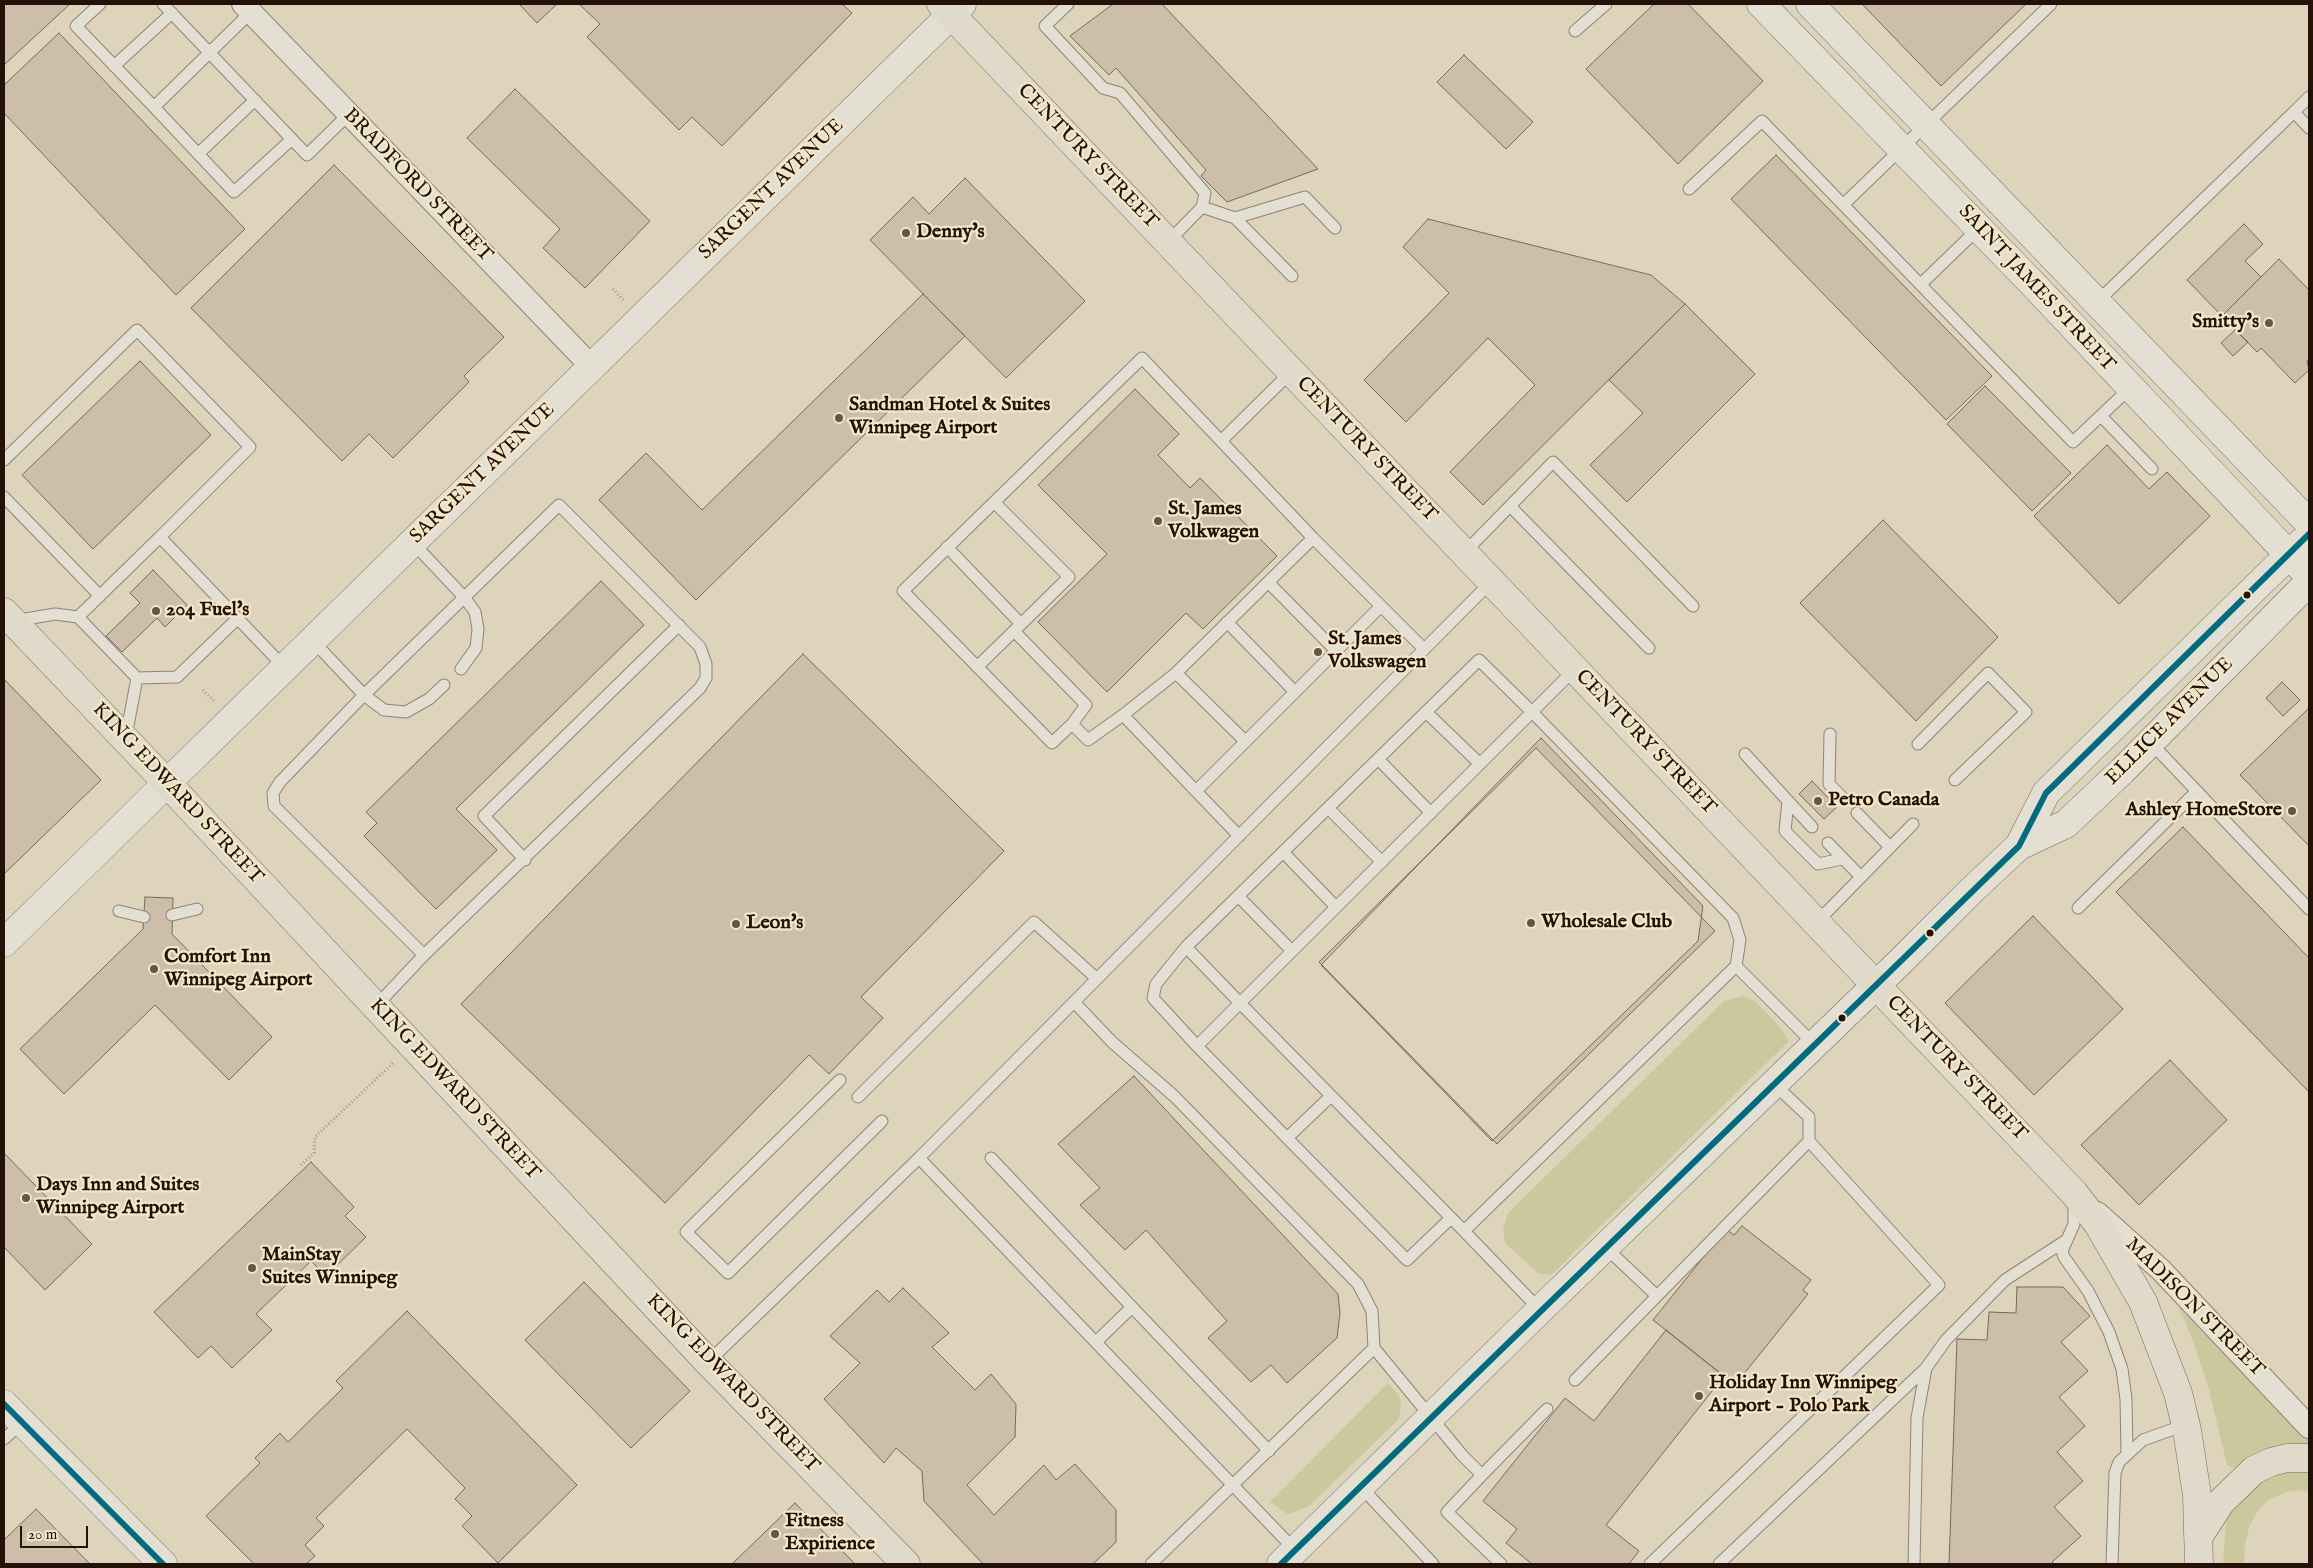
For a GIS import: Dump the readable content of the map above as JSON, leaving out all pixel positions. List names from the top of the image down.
{
  "streets": {
    "main road": [
      "CENTURY STREET",
      "SARGENT AVENUE",
      "SAINT JAMES STREET",
      "ELLICE AVENUE",
      "KING EDWARD STREET"
    ],
    "street": ["BRADFORD STREET", "MADISON STREET"]
  },
  "crossings": [
    ["CENTURY STREET", "SARGENT AVENUE"],
    ["CENTURY STREET", "ELLICE AVENUE"],
    ["CENTURY STREET", "MADISON STREET"],
    ["BRADFORD STREET", "SARGENT AVENUE"],
    ["SARGENT AVENUE", "KING EDWARD STREET"],
    ["SAINT JAMES STREET", "ELLICE AVENUE"]
  ],
  "places": [
    "Denny's",
    "Smitty's",
    "Sandman Hotel & Suites Winnipeg Airport",
    "St. James Volkwagen",
    "204 Fuel's",
    "St. James Volkswagen",
    "Petro Canada",
    "Ashley HomeStore",
    "Wholesale Club",
    "Leon's",
    "Comfort Inn Winnipeg Airport",
    "Days Inn and Suites Winnipeg Airport",
    "MainStay Suites Winnipeg",
    "Holiday Inn Winnipeg Airport - Polo Park",
    "Fitness Expirience"
  ],
  "scale_bar": "20 m"
}
